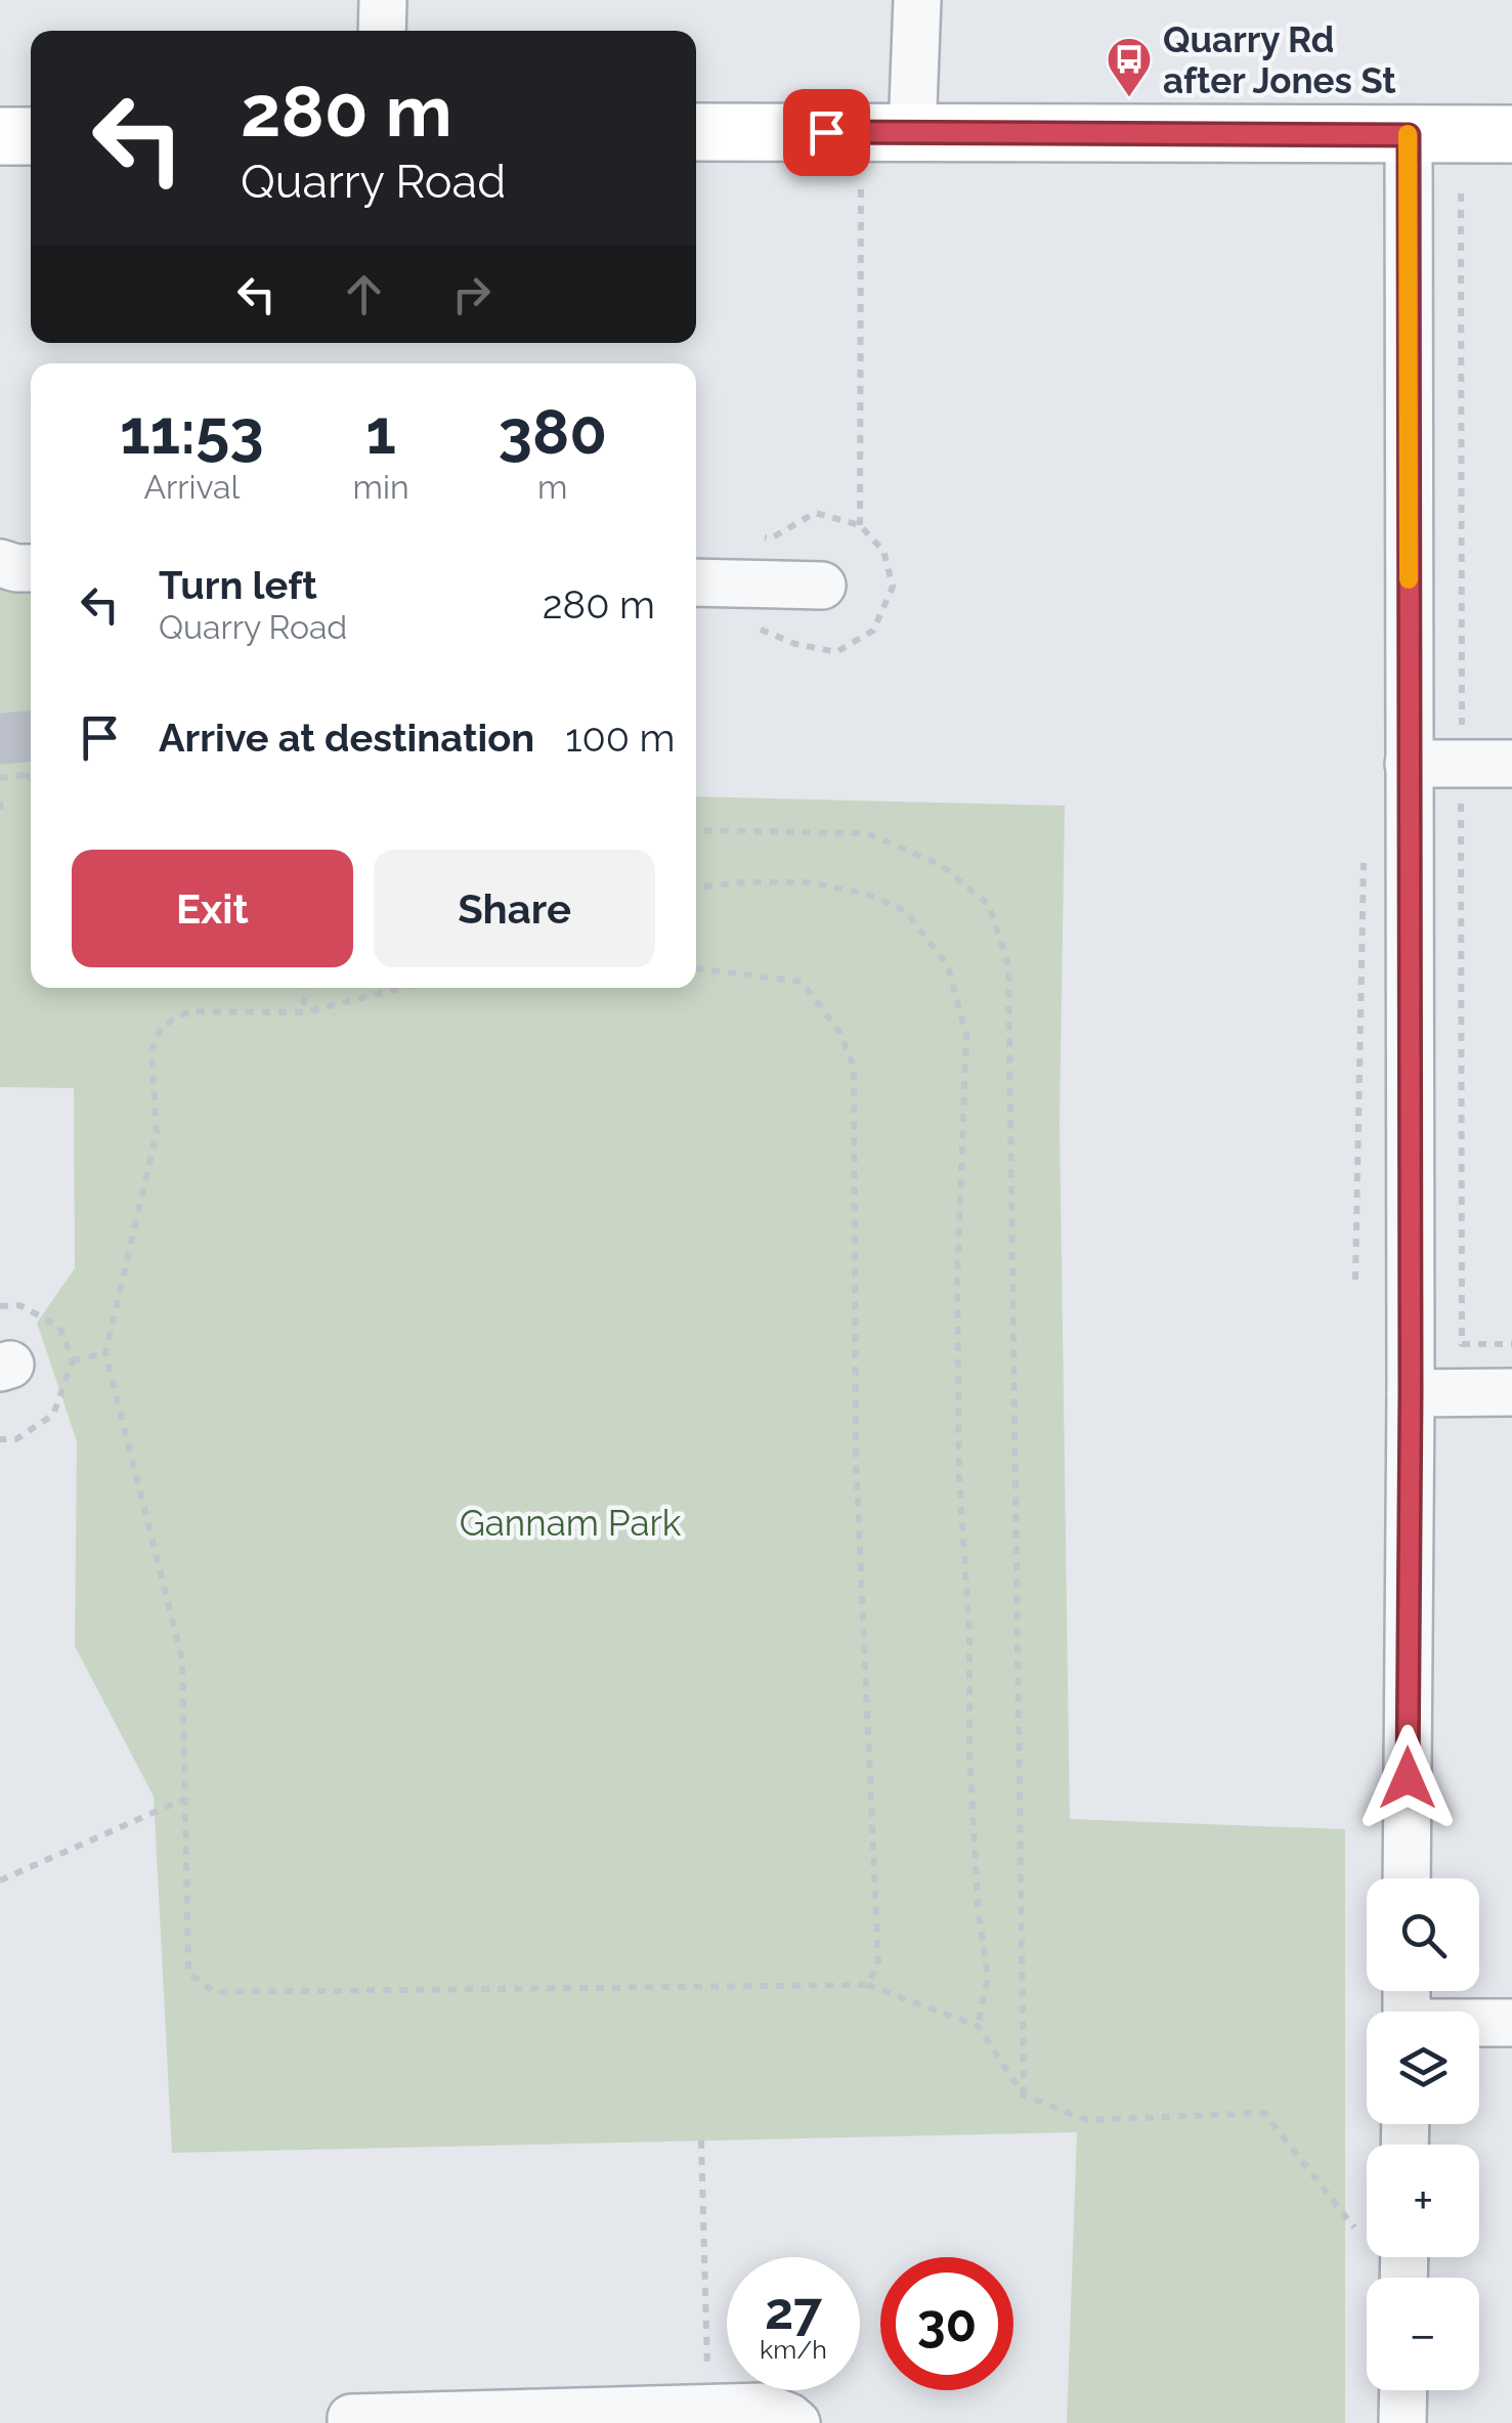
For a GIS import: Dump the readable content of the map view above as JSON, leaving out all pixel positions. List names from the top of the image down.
{
  "parks": ["Gannam Park"],
  "places": {
    "bus stop": ["Quarry Rd after Jones St"]
  },
  "page": {
    "turn": ["280 m", "Quarry Road"],
    "eta": [
      "11:53",
      "Arrival",
      "1",
      "min",
      "380",
      "m"
    ],
    "list": [
      {
        "name": "Turn left",
        "note": "Quarry Road",
        "value": "280 m"
      },
      {
        "name": "Arrive at destination",
        "value": "100 m"
      }
    ],
    "buttons": ["Exit", "Share"],
    "map_buttons": ["+", "−"],
    "speed": "27 km/h",
    "limit": "30"
  }
}
